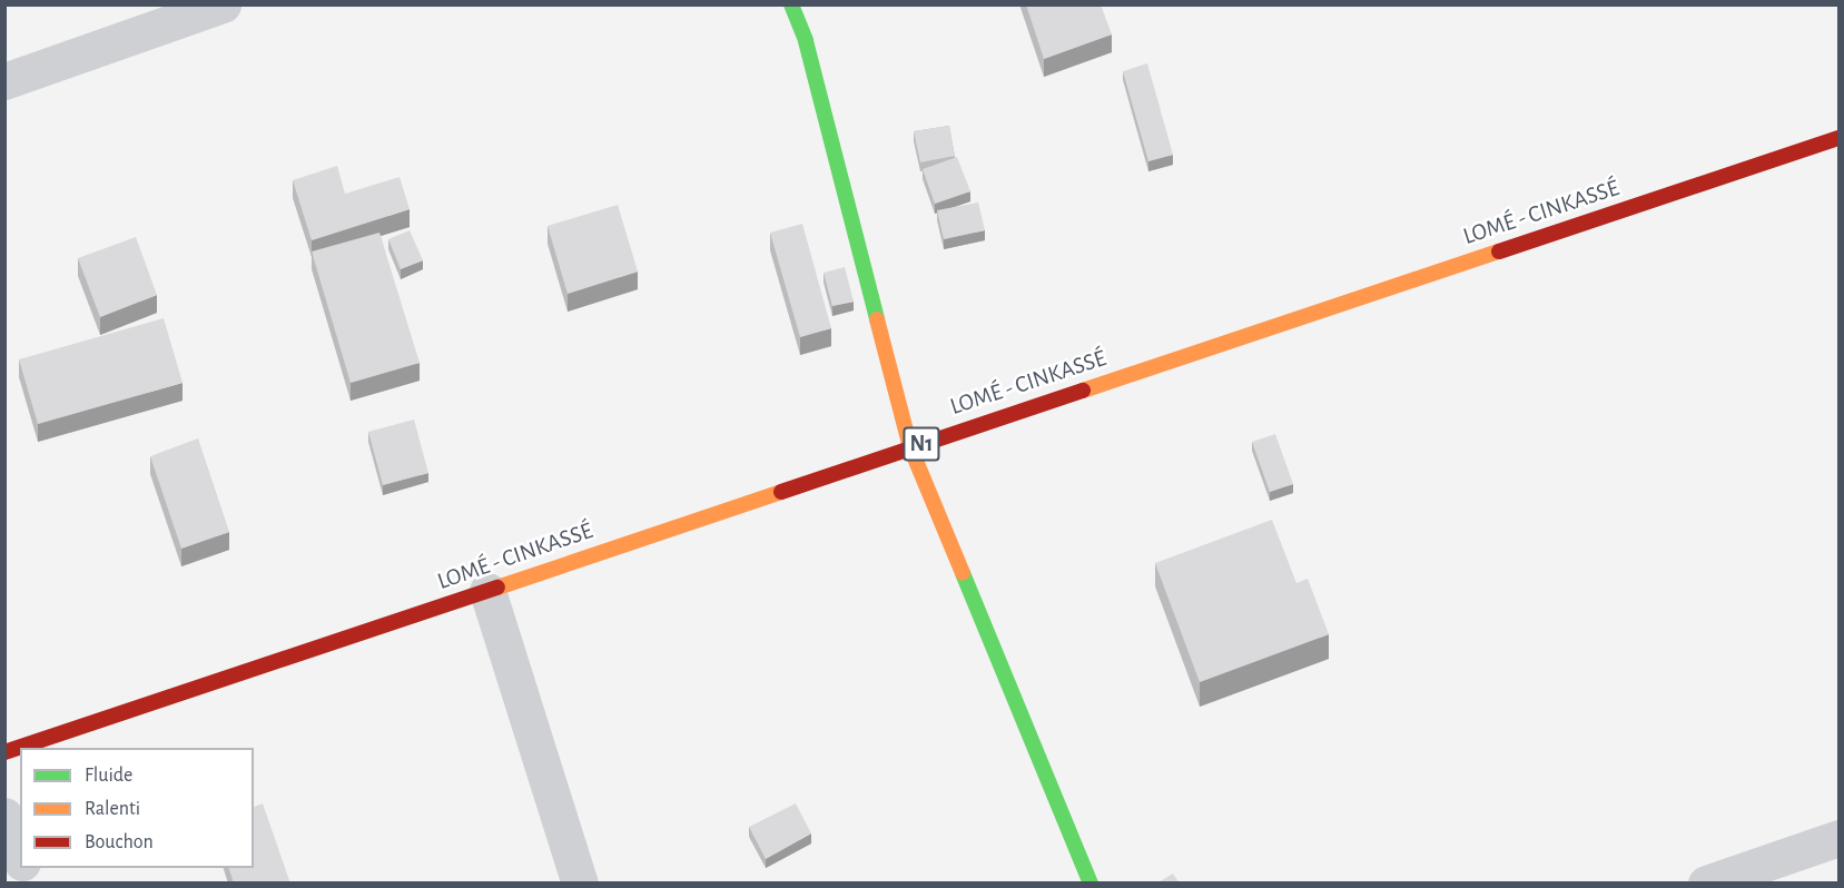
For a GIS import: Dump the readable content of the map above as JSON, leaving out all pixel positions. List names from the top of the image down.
{
  "streets": {
    "main road": ["LOMÉ - CINKASSÉ", "N1"]
  },
  "legend": ["Fluide", "Ralenti", "Bouchon"]
}
